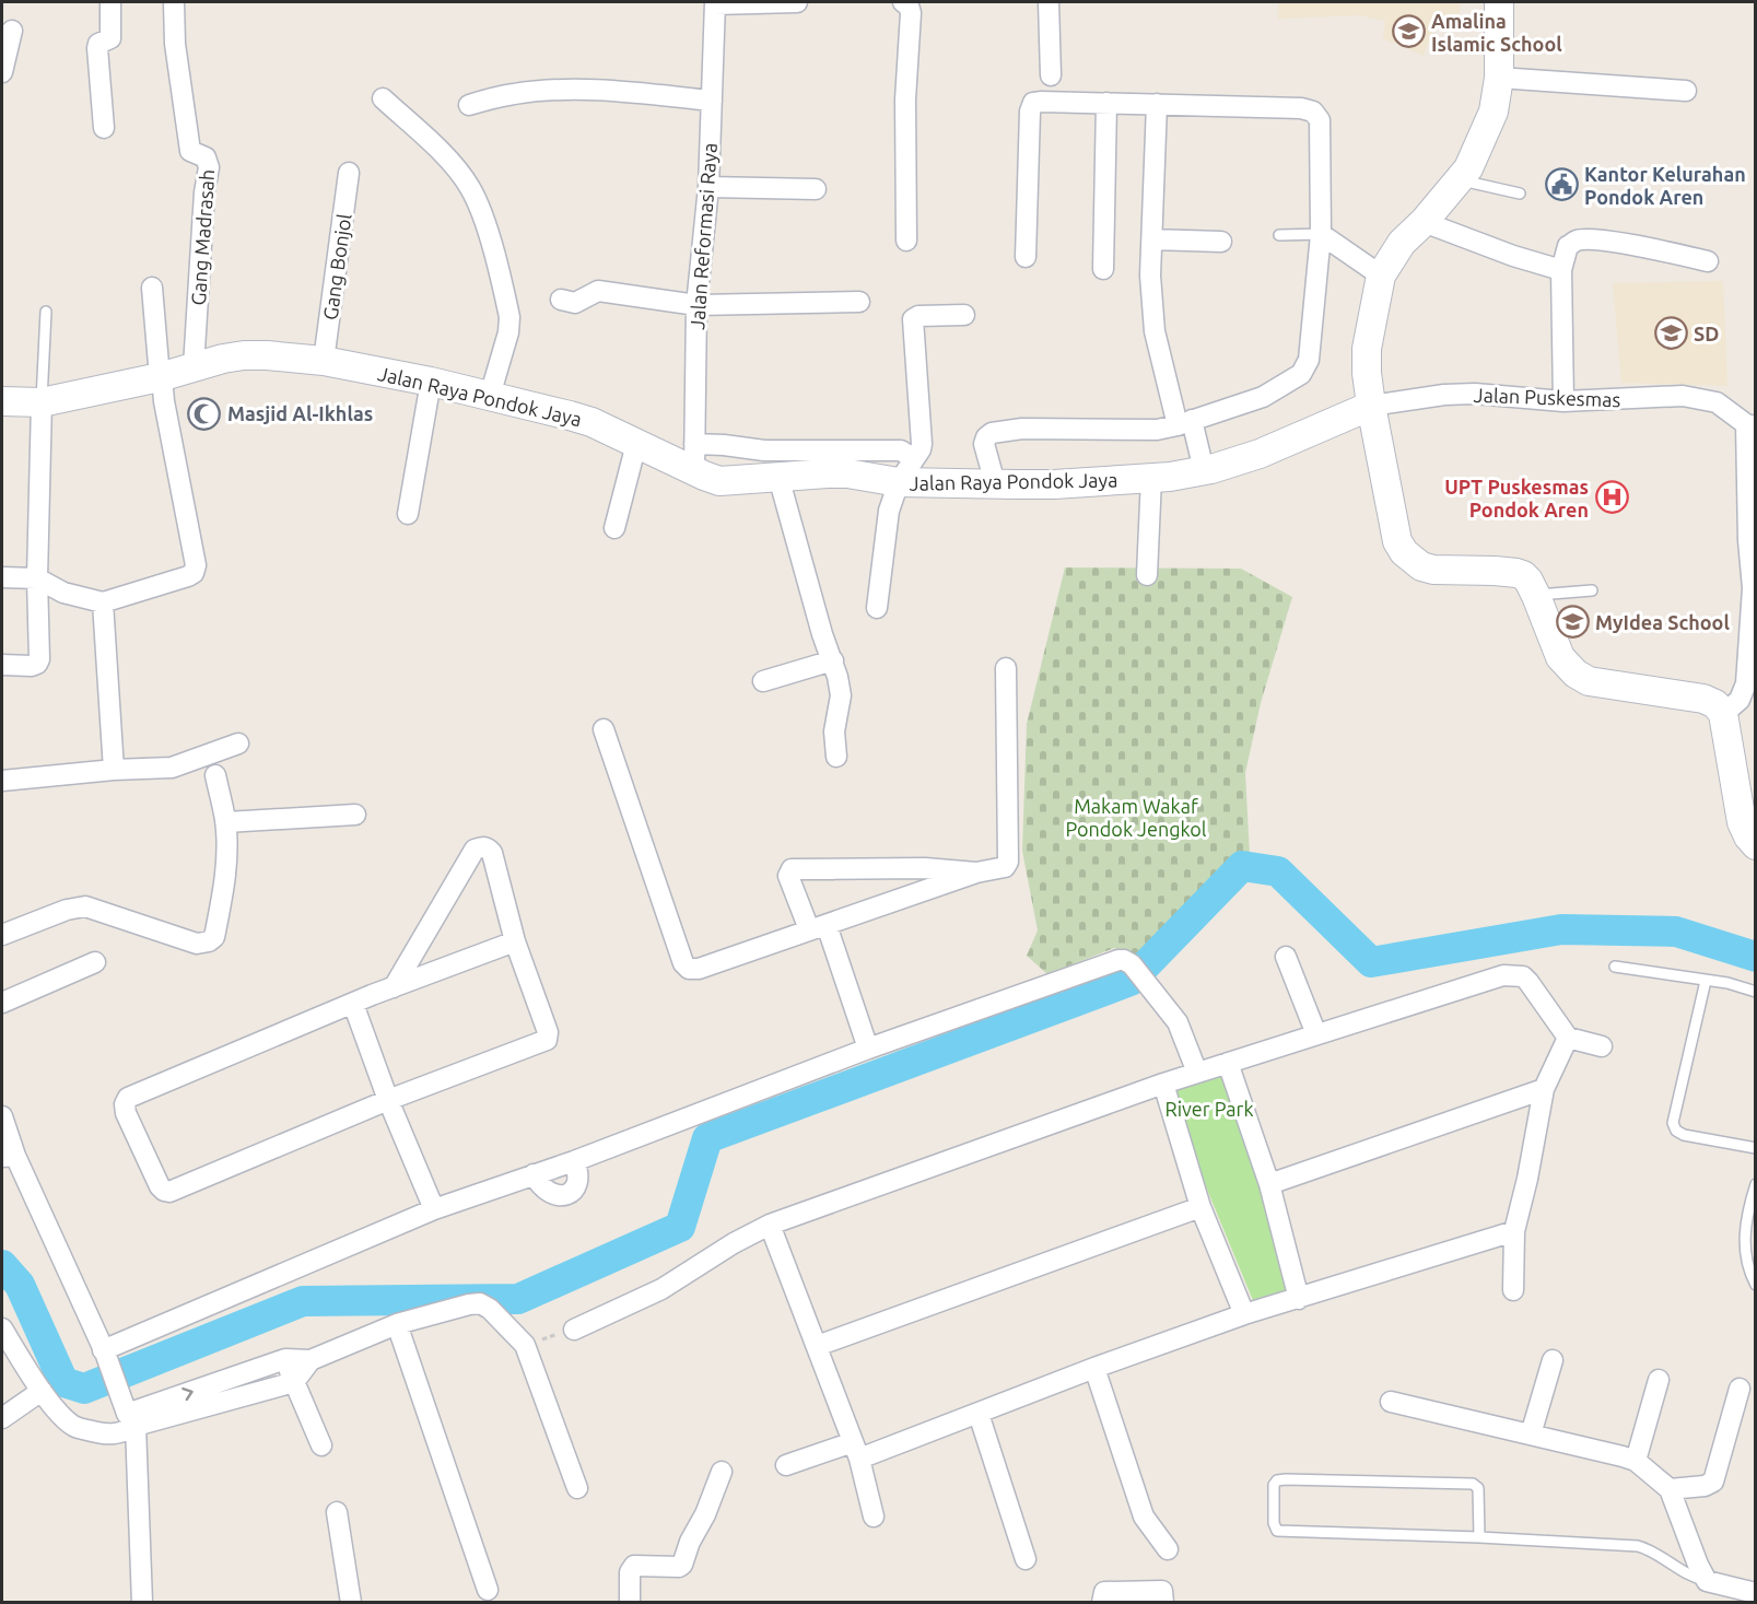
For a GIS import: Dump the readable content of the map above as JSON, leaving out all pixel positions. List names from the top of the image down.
{
  "streets": {
    "main road": ["Jalan Raya Pondok Jaya"],
    "street": [
      "Jalan Reformasi Raya",
      "Gang Madrasah",
      "Gang Bonjol",
      "Jalan Puskesmas"
    ]
  },
  "crossings": [
    ["Jalan Reformasi Raya", "Jalan Raya Pondok Jaya"],
    ["Gang Madrasah", "Jalan Raya Pondok Jaya"],
    ["Gang Bonjol", "Jalan Raya Pondok Jaya"],
    ["Jalan Raya Pondok Jaya", "Jalan Puskesmas"]
  ],
  "parks": ["Makam Wakaf Pondok Jengkol", "River Park"],
  "places": {
    "school or university": ["Amalina Islamic School", "SD", "MyIdea School"],
    "public building": ["Kantor Kelurahan Pondok Aren"],
    "mosque": ["Masjid Al-Ikhlas"],
    "hospital": ["UPT Puskesmas Pondok Aren"]
  }
}
